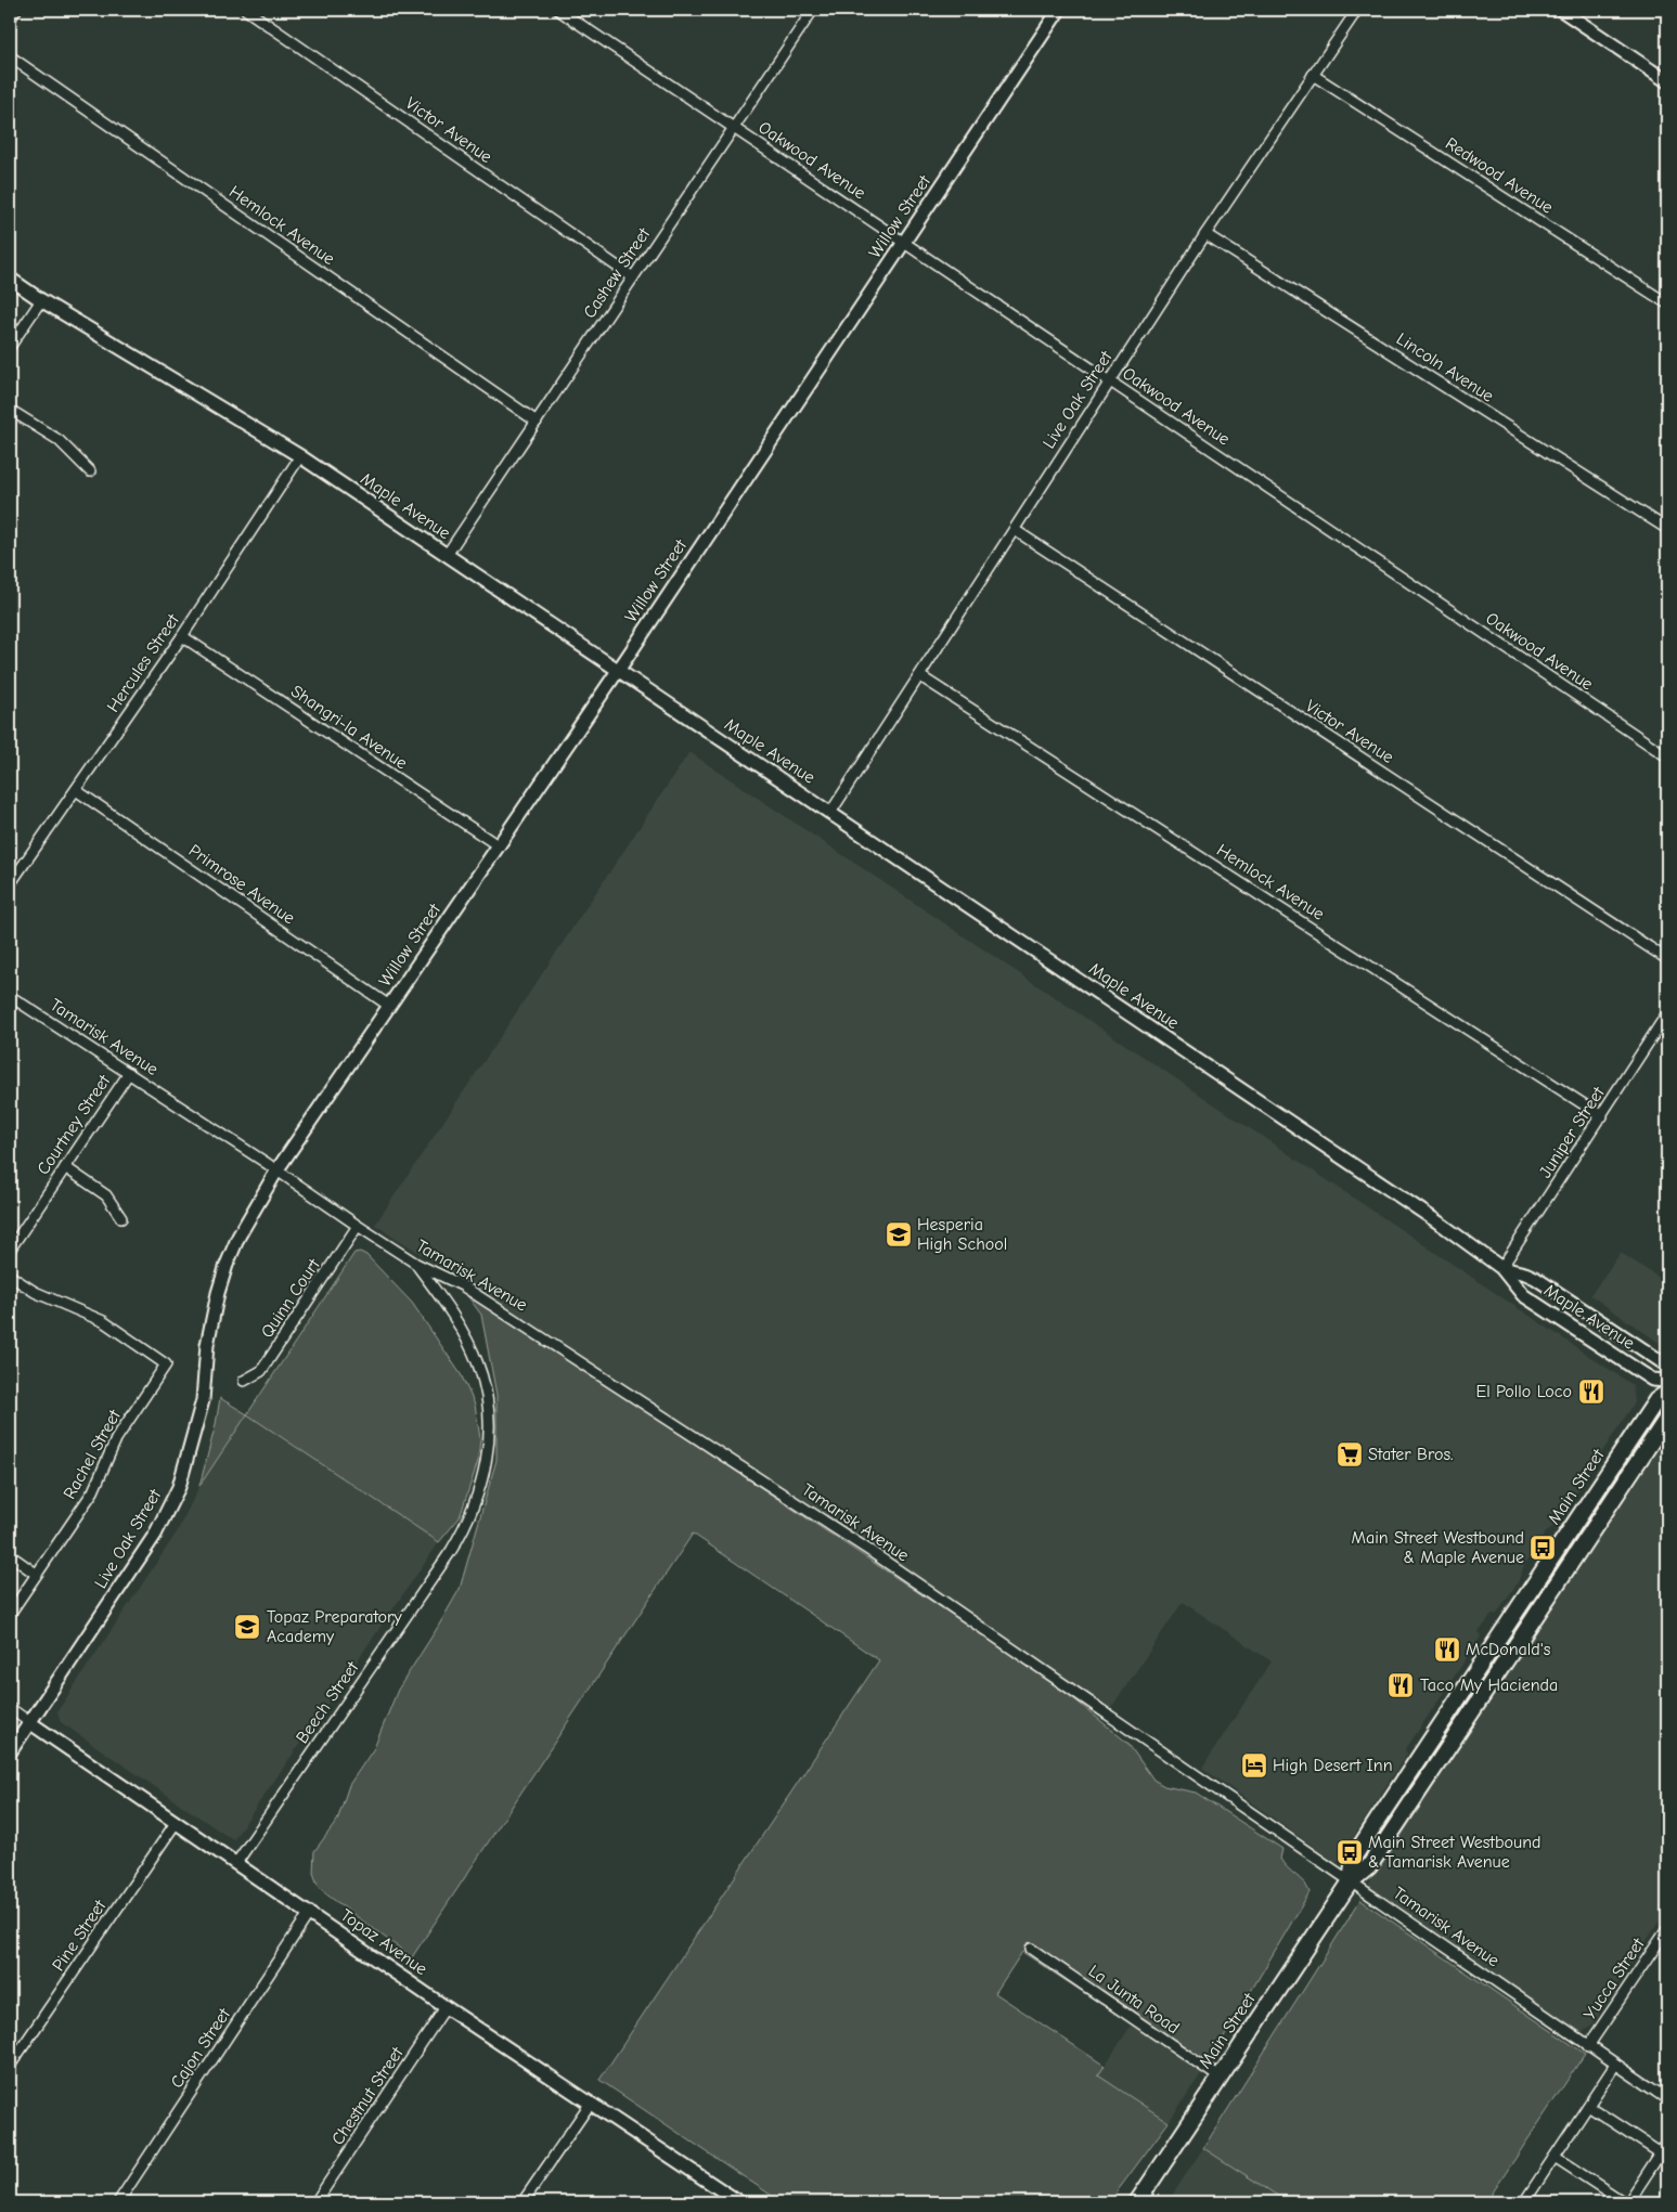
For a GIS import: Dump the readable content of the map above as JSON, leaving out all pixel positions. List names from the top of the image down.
{
  "streets": {
    "main road": ["Main Street"],
    "street": [
      "Victor Avenue",
      "Oakwood Avenue",
      "Redwood Avenue",
      "Willow Street",
      "Hemlock Avenue",
      "Cashew Street",
      "Lincoln Avenue",
      "Live Oak Street",
      "Maple Avenue",
      "Hercules Street",
      "Shangri-la Avenue",
      "Primrose Avenue",
      "Tamarisk Avenue",
      "Courtney Street",
      "Juniper Street",
      "Quinn Court",
      "Rachel Street",
      "Beech Street",
      "Pine Street",
      "Topaz Avenue",
      "Yucca Street",
      "La Junta Road",
      "Cajon Street",
      "Chestnut Street"
    ]
  },
  "crossings": [
    ["Victor Avenue", "Cashew Street"],
    ["Victor Avenue", "Live Oak Street"],
    ["Oakwood Avenue", "Willow Street"],
    ["Oakwood Avenue", "Cashew Street"],
    ["Oakwood Avenue", "Live Oak Street"],
    ["Redwood Avenue", "Live Oak Street"],
    ["Willow Street", "Live Oak Street"],
    ["Willow Street", "Maple Avenue"],
    ["Willow Street", "Shangri-la Avenue"],
    ["Willow Street", "Primrose Avenue"],
    ["Willow Street", "Tamarisk Avenue"],
    ["Hemlock Avenue", "Cashew Street"],
    ["Hemlock Avenue", "Live Oak Street"],
    ["Hemlock Avenue", "Juniper Street"],
    ["Cashew Street", "Maple Avenue"],
    ["Lincoln Avenue", "Live Oak Street"],
    ["Live Oak Street", "Maple Avenue"],
    ["Live Oak Street", "Tamarisk Avenue"],
    ["Live Oak Street", "Topaz Avenue"],
    ["Maple Avenue", "Hercules Street"],
    ["Maple Avenue", "Juniper Street"],
    ["Hercules Street", "Shangri-la Avenue"],
    ["Hercules Street", "Primrose Avenue"],
    ["Tamarisk Avenue", "Courtney Street"],
    ["Tamarisk Avenue", "Quinn Court"],
    ["Tamarisk Avenue", "Main Street"],
    ["Tamarisk Avenue", "Beech Street"],
    ["Tamarisk Avenue", "Yucca Street"],
    ["Main Street", "La Junta Road"],
    ["Beech Street", "Topaz Avenue"],
    ["Pine Street", "Topaz Avenue"],
    ["Topaz Avenue", "Cajon Street"],
    ["Topaz Avenue", "Chestnut Street"]
  ],
  "places": {
    "school or university": ["Hesperia High School", "Topaz Preparatory Academy"],
    "restaurant": ["El Pollo Loco", "McDonald's", "Taco My Hacienda"],
    "supermarket": ["Stater Bros."],
    "bus stop": ["Main Street Westbound & Maple Avenue", "Main Street Westbound & Tamarisk Avenue"],
    "hotel": ["High Desert Inn"]
  }
}
